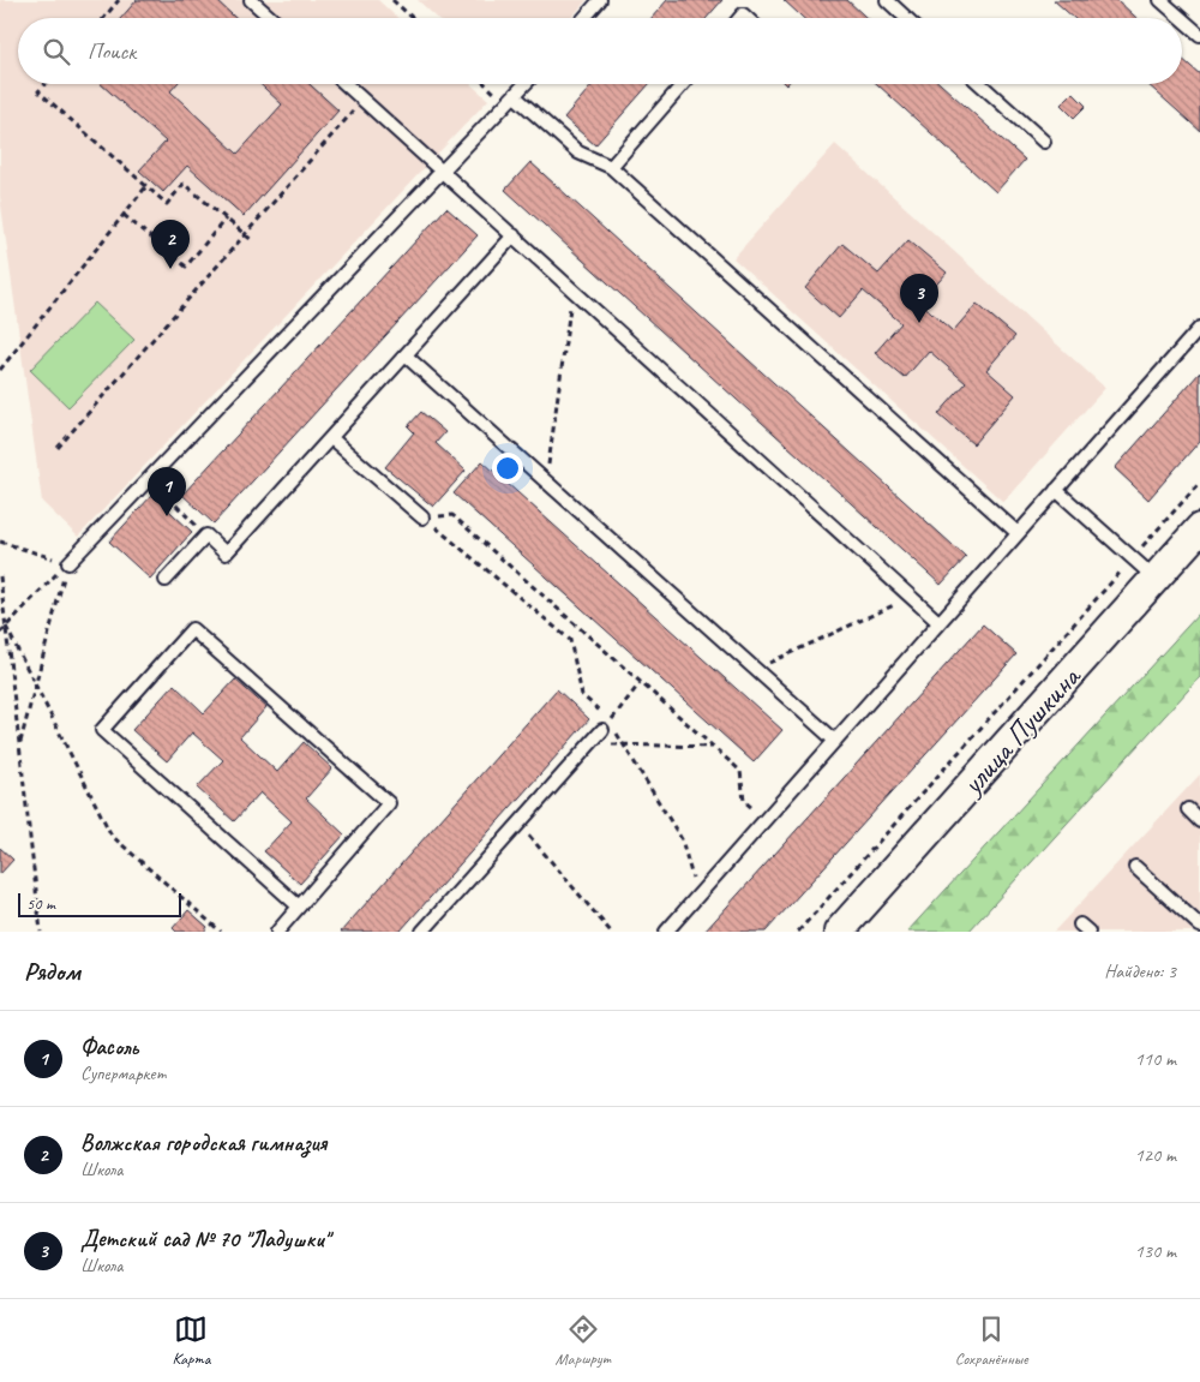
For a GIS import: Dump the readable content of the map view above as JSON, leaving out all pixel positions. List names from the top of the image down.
{
  "streets": {
    "street": ["улица Пушкина"]
  },
  "scale_bar": "50 m",
  "page": {
    "search": "Поиск",
    "pins": ["2", "3", "1"],
    "scale": "50 m",
    "heading": ["Рядом", "Найдено: 3"],
    "list": [
      {
        "mark": "1",
        "name": "Фасоль",
        "note": "Супермаркет",
        "value": "110 m"
      },
      {
        "mark": "2",
        "name": "Волжская городская гимназия",
        "note": "Школа",
        "value": "120 m"
      },
      {
        "mark": "3",
        "name": "Детский сад № 70 \"Ладушки\"",
        "note": "Школа",
        "value": "130 m"
      }
    ],
    "nav": ["Карта", "Маршрут", "Сохранённые"]
  }
}
